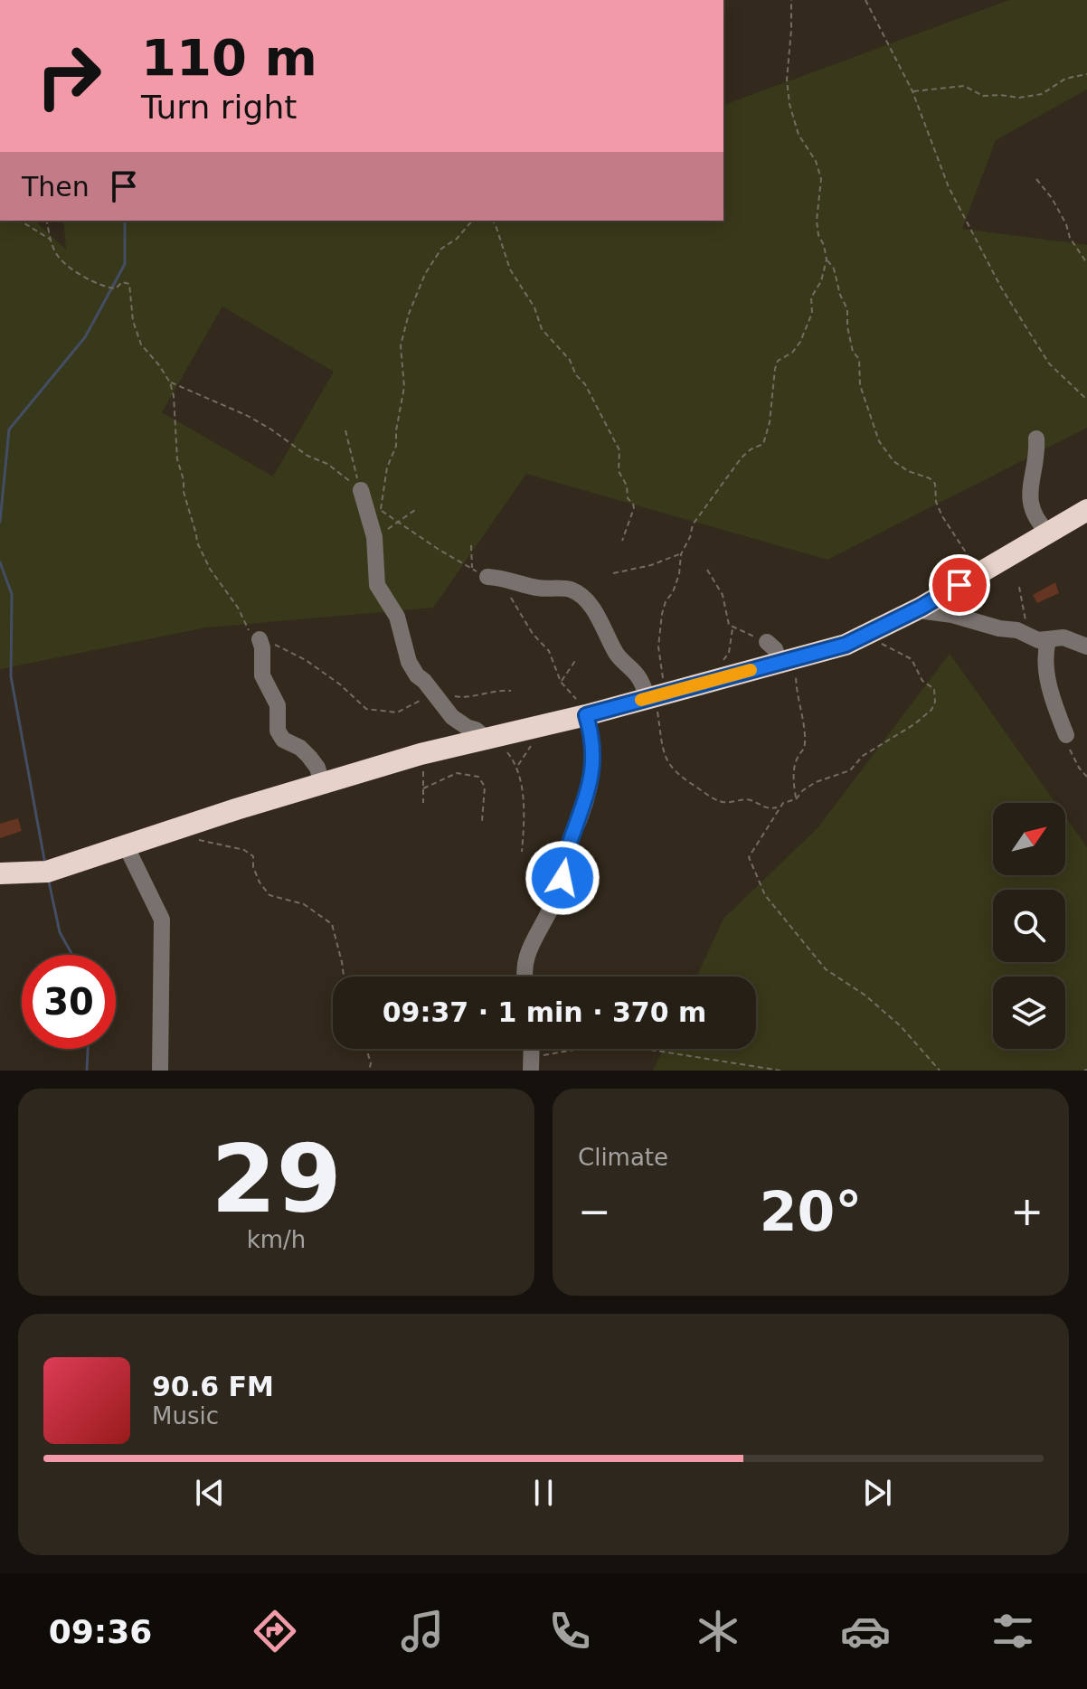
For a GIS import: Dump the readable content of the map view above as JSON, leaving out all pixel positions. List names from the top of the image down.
{
  "north": "top right",
  "page": {
    "turn": ["110 m", "Turn right"],
    "then": "Then",
    "limit": "30",
    "trip": "09:37 · 1 min · 370 m",
    "tile": [
      ["29", "km/h"],
      "Climate"
    ],
    "heat": ["−", "20°", "+"],
    "song": ["90.6 FM", "Music"],
    "tabs": "09:36"
  }
}
